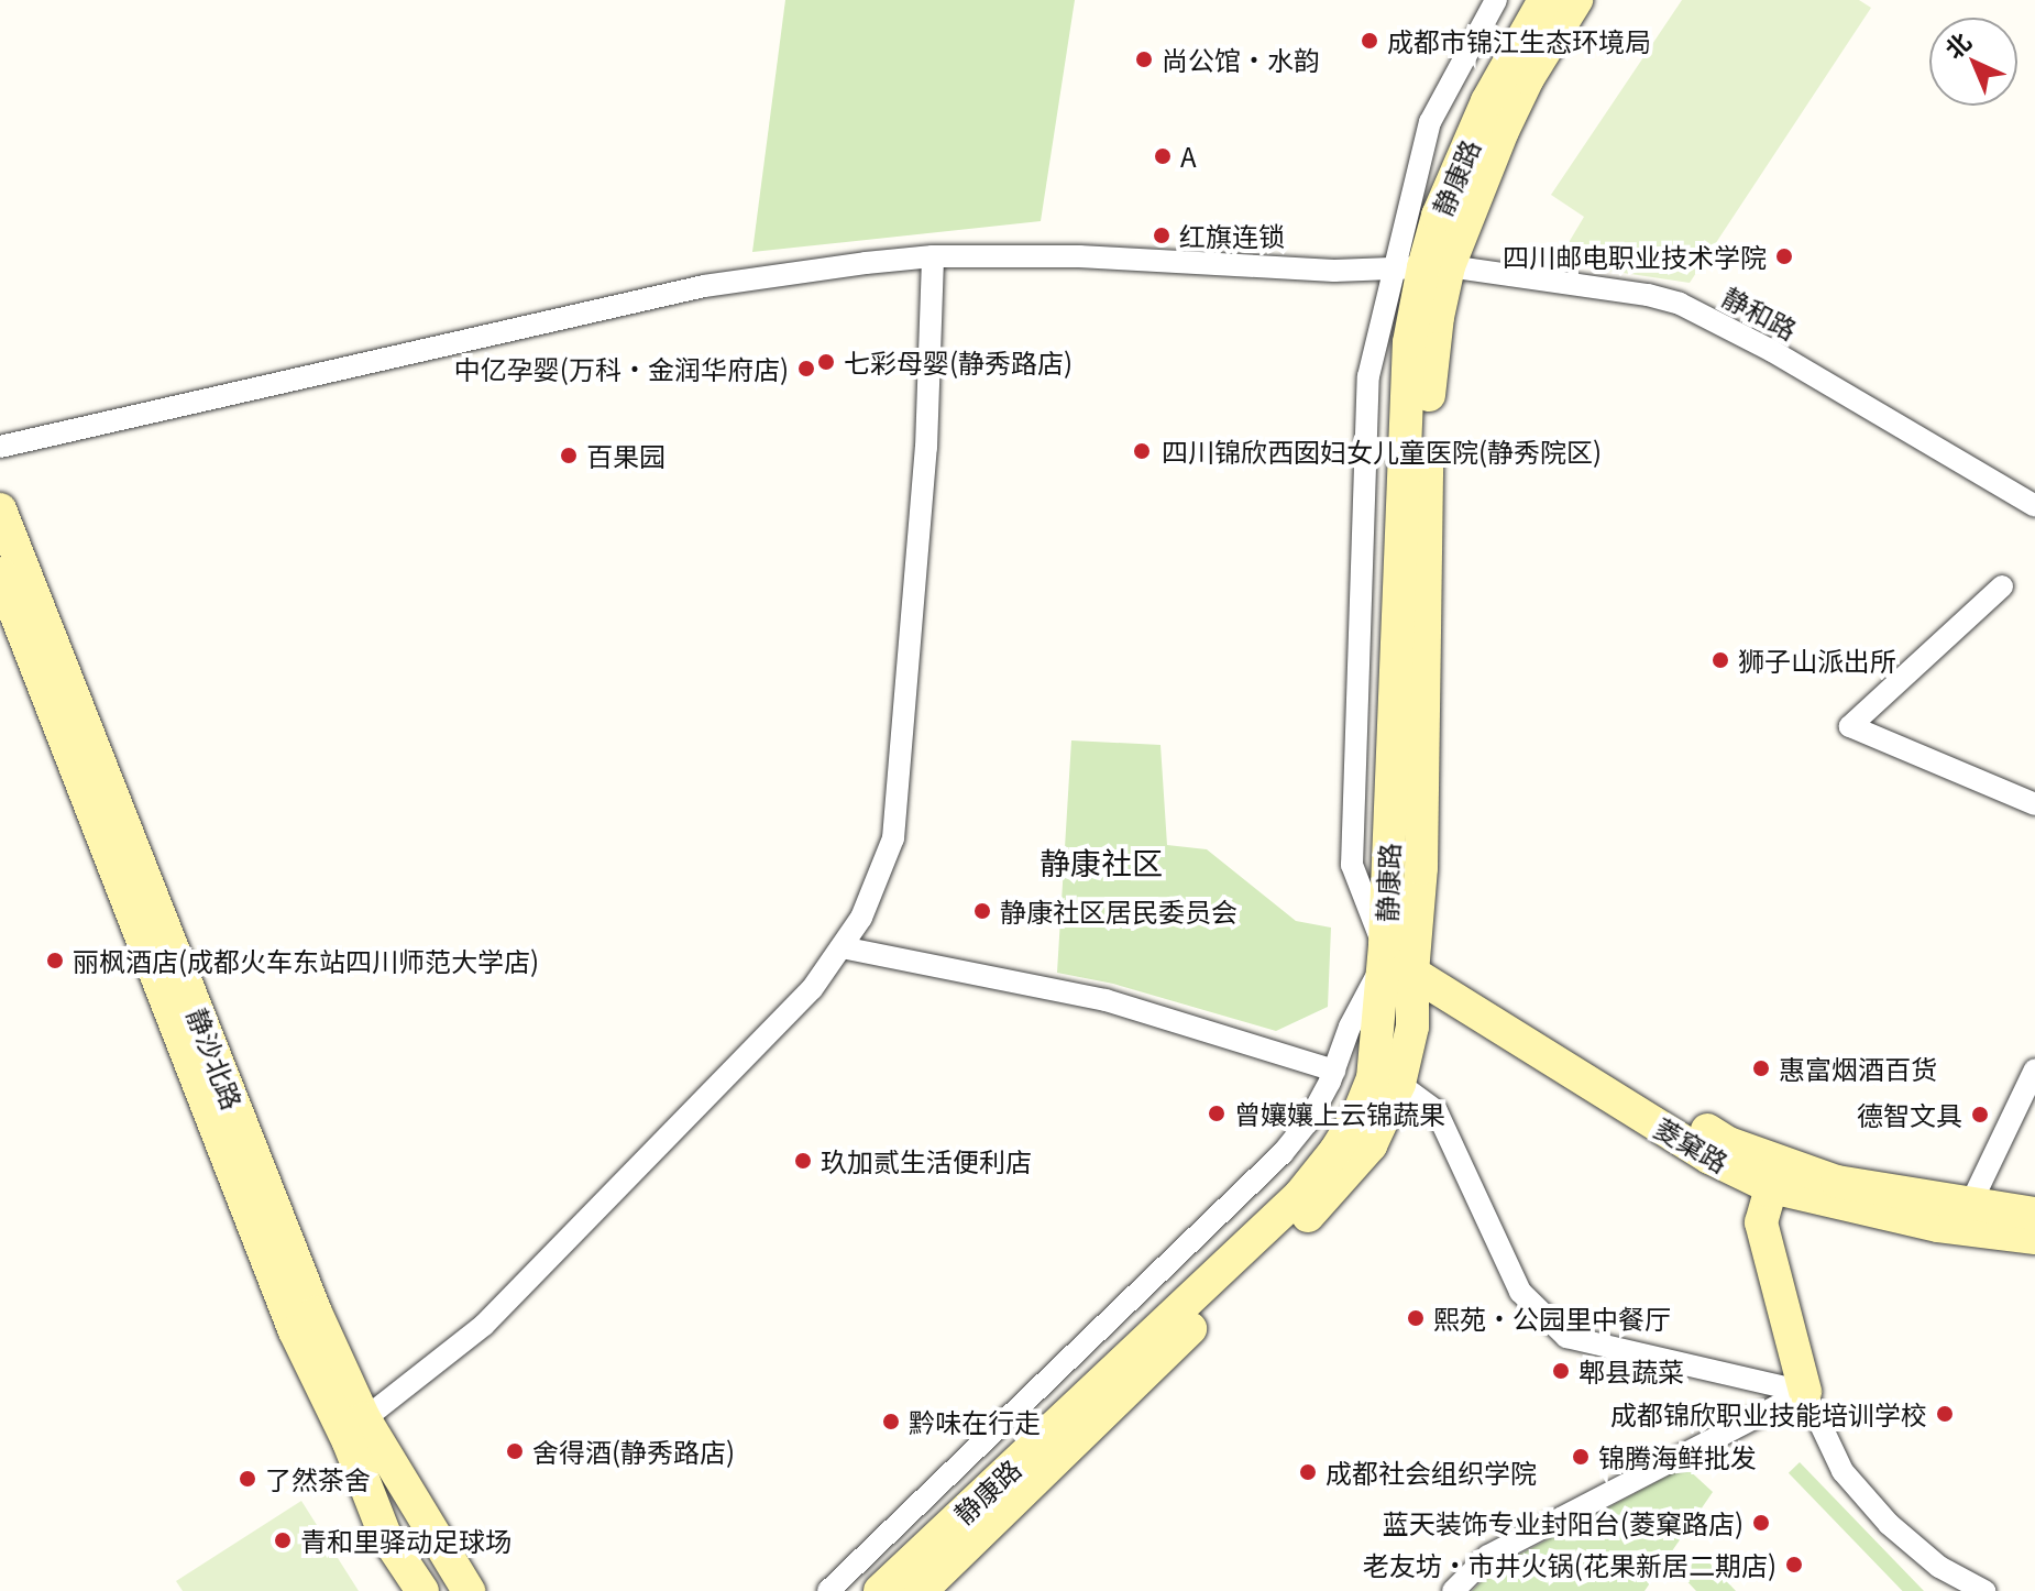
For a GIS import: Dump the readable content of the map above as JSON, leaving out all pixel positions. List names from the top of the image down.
{
  "streets": {
    "street": [
      "静康路",
      "静和路",
      "静沙北路",
      "菱窠路"
    ]
  },
  "crossings": [
    ["静康路", "静和路"],
    ["静康路", "菱窠路"]
  ],
  "districts": ["静康社区"],
  "places": [
    "成都市锦江生态环境局",
    "尚公馆·水韵",
    "A",
    "红旗连锁",
    "四川邮电职业技术学院",
    "七彩母婴(静秀路店)",
    "中亿孕婴(万科·金润华府店)",
    "四川锦欣西囡妇女儿童医院(静秀院区)",
    "百果园",
    "狮子山派出所",
    "静康社区居民委员会",
    "丽枫酒店(成都火车东站四川师范大学店)",
    "惠富烟酒百货",
    "曾孃孃上云锦蔬果",
    "德智文具",
    "玖加贰生活便利店",
    "熙苑·公园里中餐厅",
    "郫县蔬菜",
    "成都锦欣职业技能培训学校",
    "黔味在行走",
    "舍得酒(静秀路店)",
    "锦腾海鲜批发",
    "成都社会组织学院",
    "了然茶舍",
    "蓝天装饰专业封阳台(菱窠路店)",
    "青和里驿动足球场",
    "老友坊·市井火锅(花果新居二期店)"
  ],
  "north": "top left"
}
